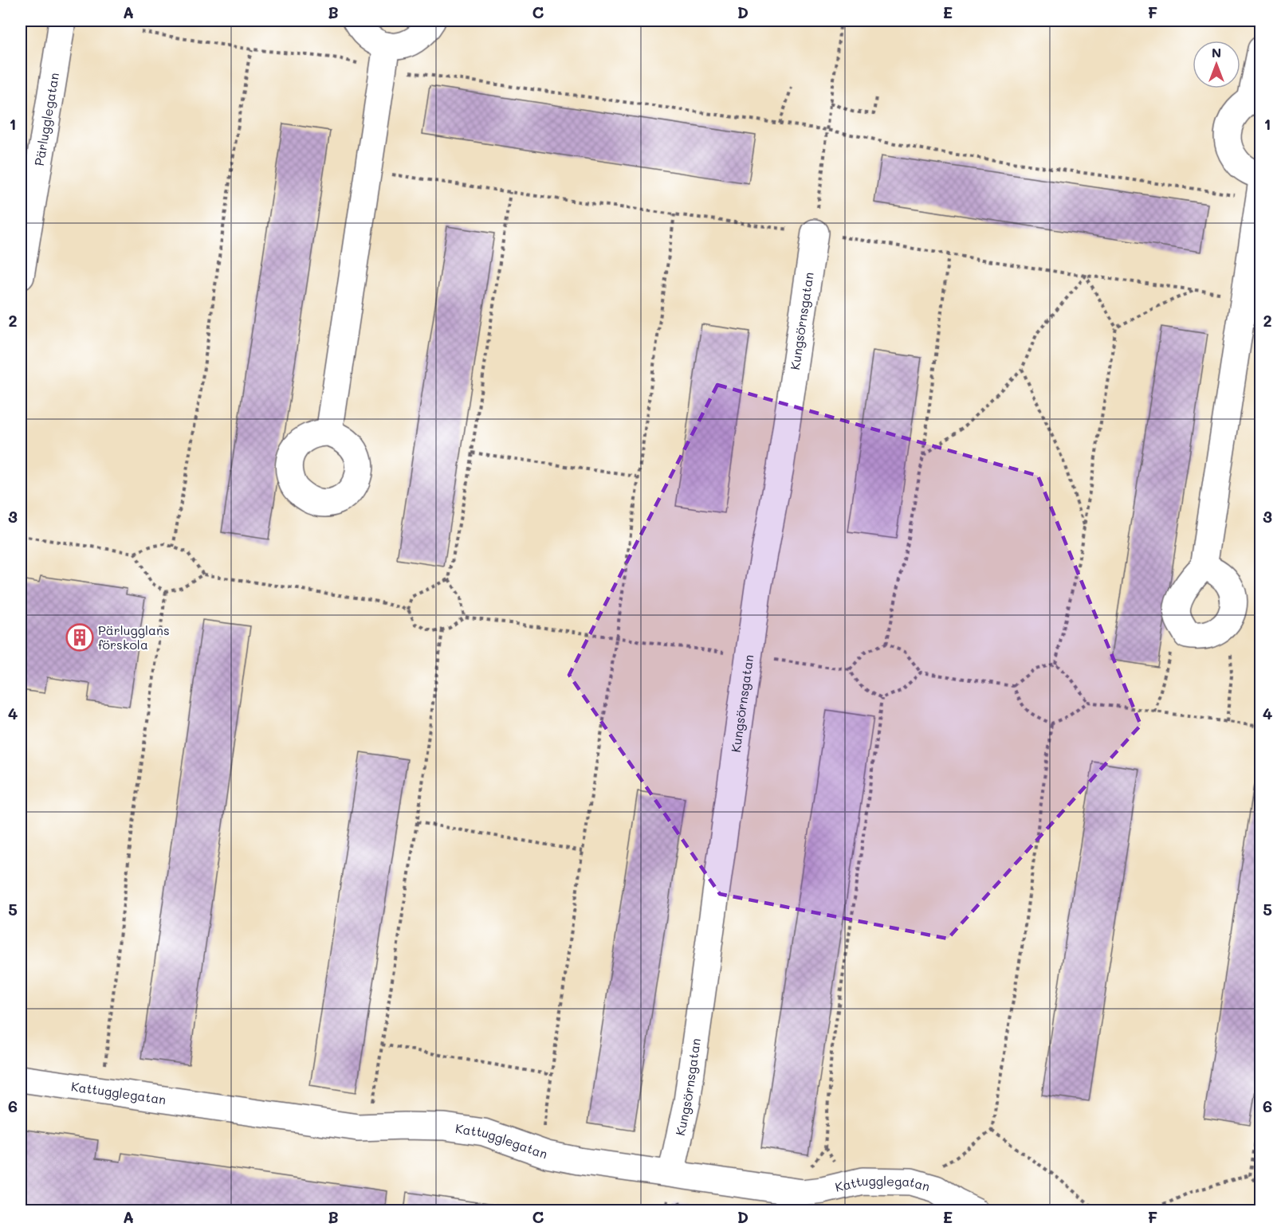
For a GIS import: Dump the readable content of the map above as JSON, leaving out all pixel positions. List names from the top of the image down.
{
  "streets": {
    "street": ["Pärlugglegatan", "Kungsörnsgatan", "Kattugglegatan"]
  },
  "crossings": [
    ["Kungsörnsgatan", "Kattugglegatan"]
  ],
  "places": {
    "building": ["Pärlugglans förskola"]
  },
  "north": "top",
  "grid": {
    "columns": [
      "A",
      "B",
      "C",
      "D",
      "E",
      "F"
    ],
    "rows": [
      "1",
      "2",
      "3",
      "4",
      "5",
      "6"
    ]
  }
}
